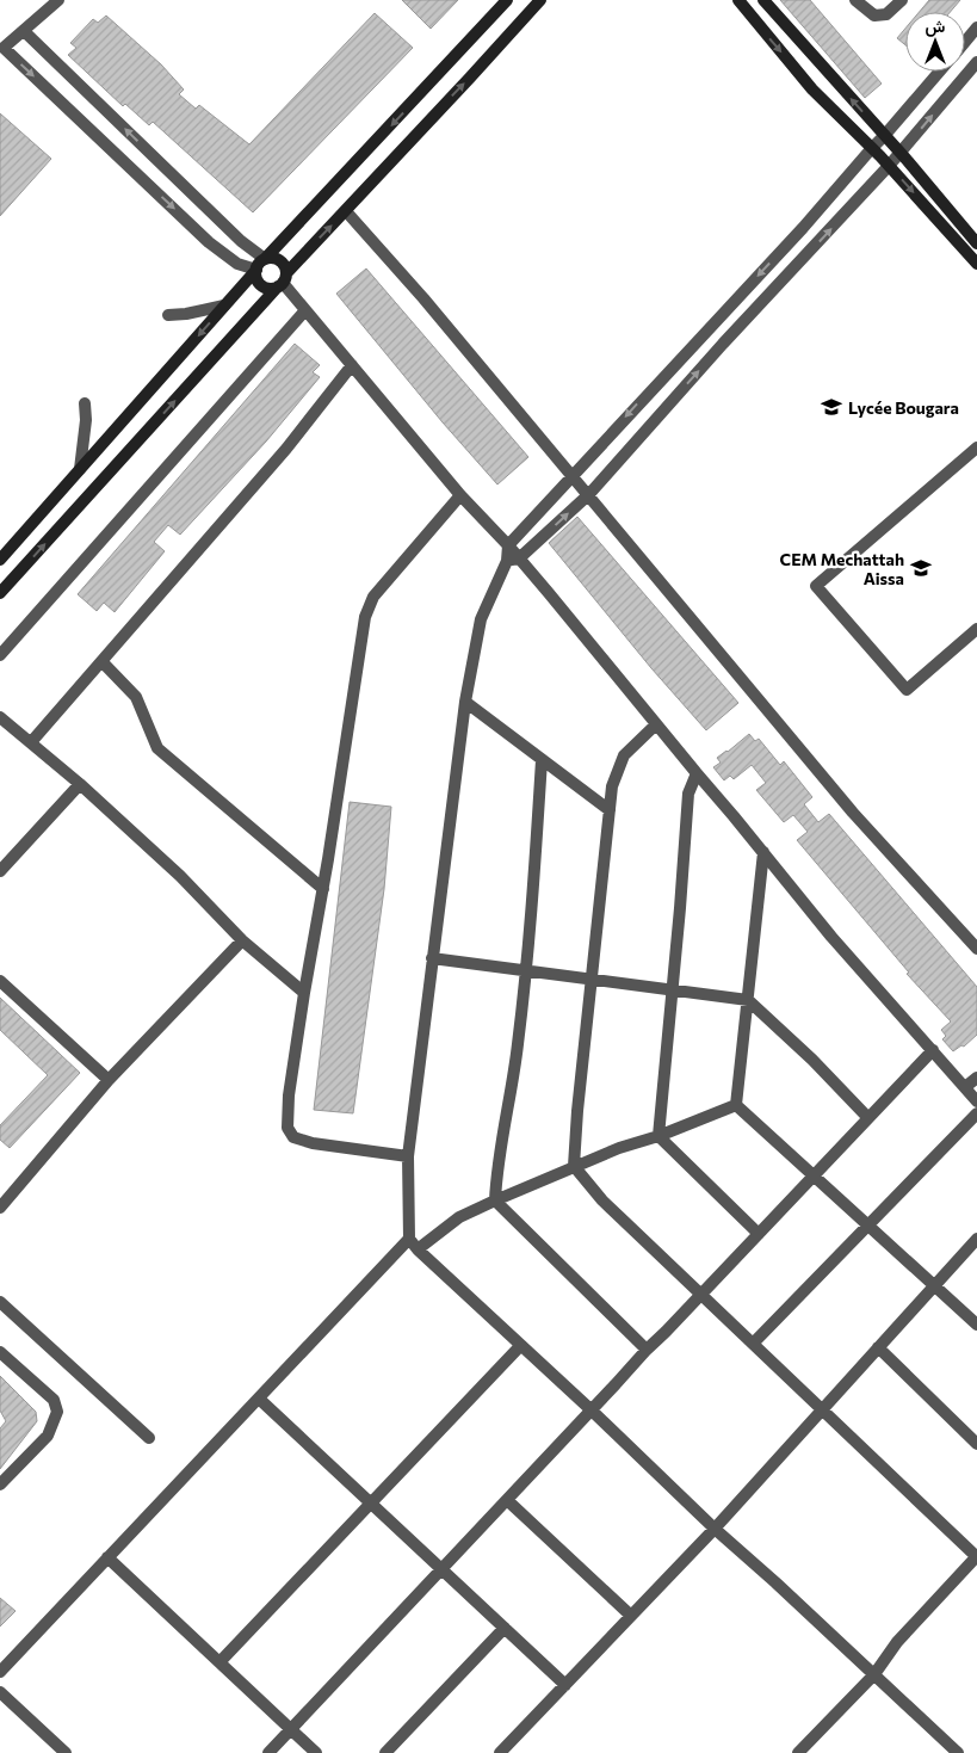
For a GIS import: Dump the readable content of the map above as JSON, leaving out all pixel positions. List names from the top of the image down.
{
  "places": {
    "school or university": ["Lycée Bougara", "CEM Mechattah Aissa"]
  },
  "north": "top"
}
